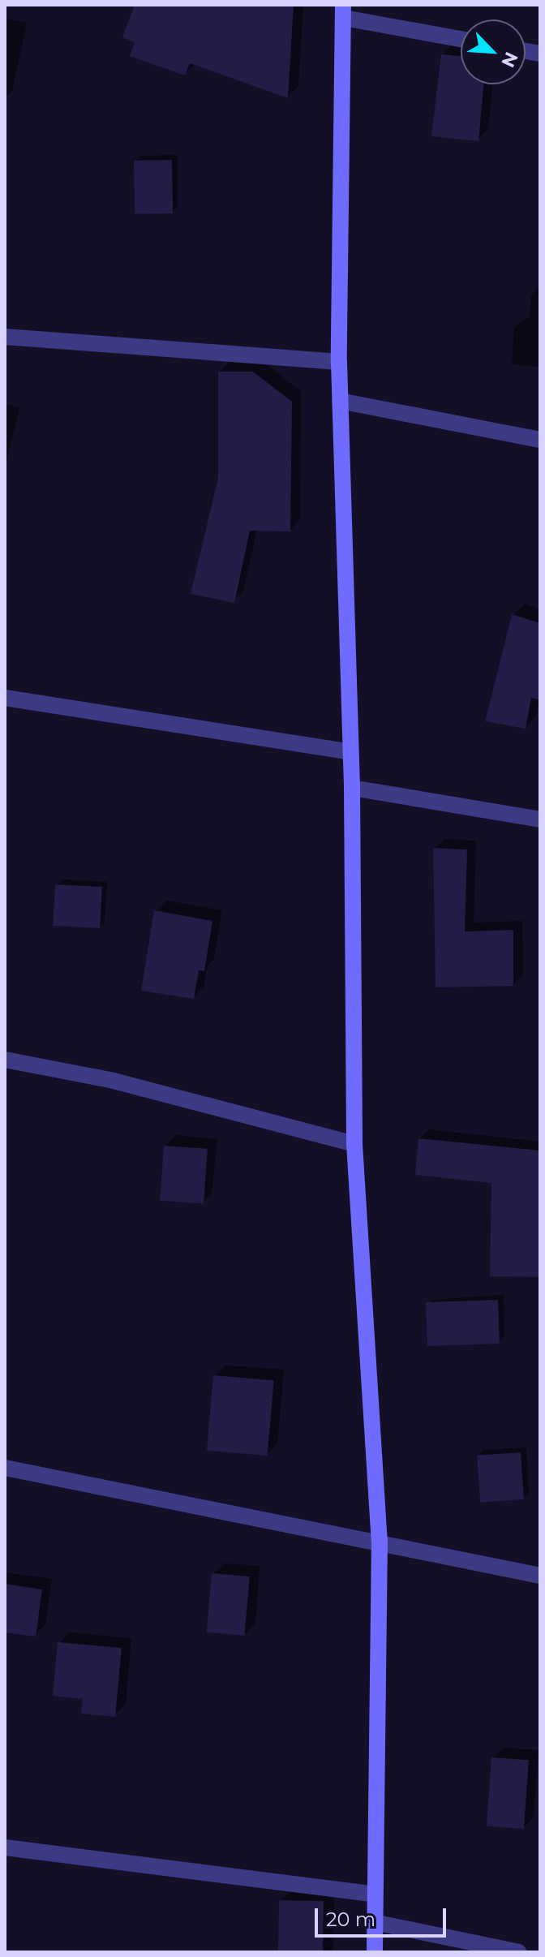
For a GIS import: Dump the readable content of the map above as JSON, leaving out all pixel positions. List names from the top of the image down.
{
  "scale_bar": "20 m",
  "north": "bottom right"
}
